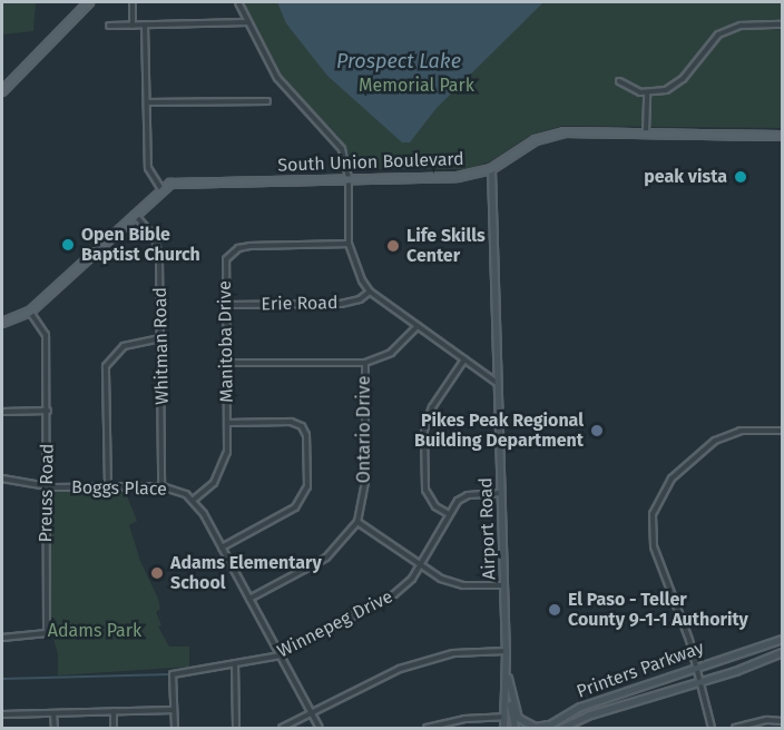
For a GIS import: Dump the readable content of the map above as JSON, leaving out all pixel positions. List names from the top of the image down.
{
  "streets": {
    "main road": ["South Union Boulevard", "Airport Road", "Printers Parkway"],
    "street": [
      "Erie Road",
      "Manitoba Drive",
      "Whitman Road",
      "Ontario Drive",
      "Boggs Place",
      "Preuss Road",
      "Winnepeg Drive"
    ]
  },
  "crossings": [
    ["South Union Boulevard", "Whitman Road"],
    ["South Union Boulevard", "Preuss Road"],
    ["South Union Boulevard", "Airport Road"],
    ["Erie Road", "Manitoba Drive"],
    ["Manitoba Drive", "Boggs Place"],
    ["Whitman Road", "Boggs Place"],
    ["Boggs Place", "Preuss Road"],
    ["Airport Road", "Winnepeg Drive"],
    ["Airport Road", "Printers Parkway"]
  ],
  "water": ["Prospect Lake"],
  "parks": ["Memorial Park", "Adams Park"],
  "places": [
    "peak vista",
    "Open Bible Baptist Church",
    "Life Skills Center",
    "Pikes Peak Regional Building Department",
    "Adams Elementary School",
    "El Paso - Teller County 9-1-1 Authority"
  ]
}
